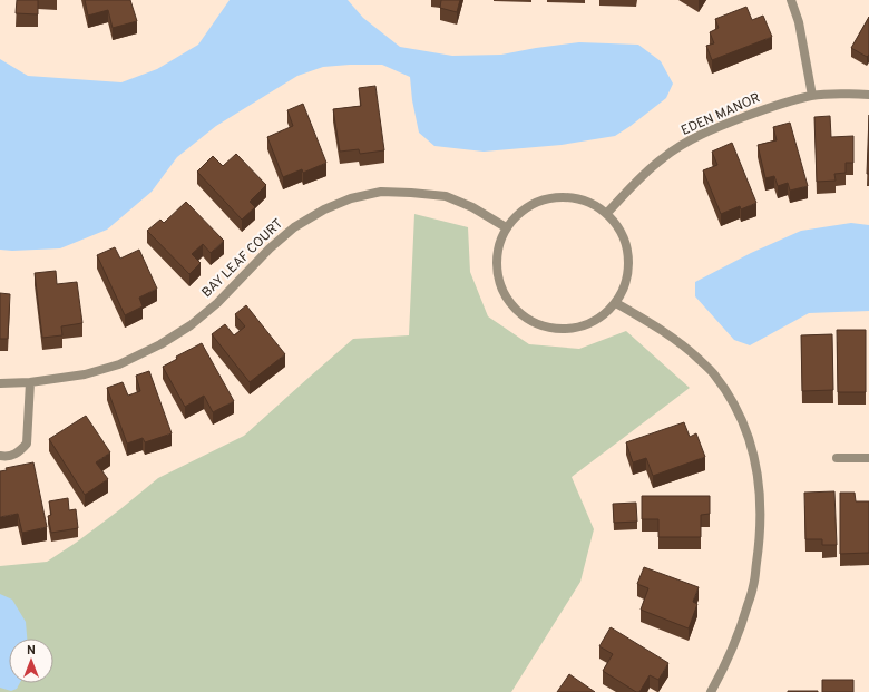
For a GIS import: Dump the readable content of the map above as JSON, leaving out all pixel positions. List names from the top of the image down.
{
  "streets": {
    "street": ["EDEN MANOR", "BAY LEAF COURT"]
  },
  "crossings": [
    ["EDEN MANOR", "BAY LEAF COURT"]
  ],
  "north": "top"
}
